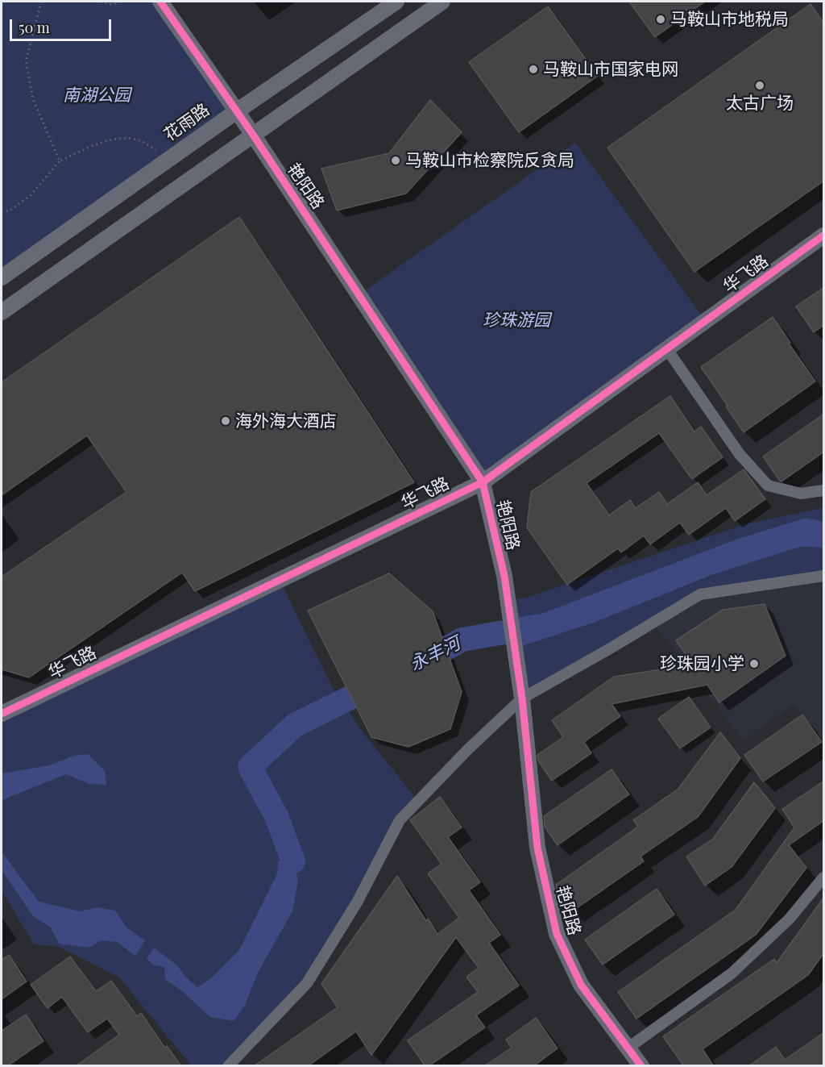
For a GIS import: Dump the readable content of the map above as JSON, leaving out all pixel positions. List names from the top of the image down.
{
  "streets": {
    "street": ["花雨路", "艳阳路", "华飞路"]
  },
  "crossings": [
    ["花雨路", "艳阳路"],
    ["艳阳路", "华飞路"]
  ],
  "water": ["永丰河"],
  "parks": ["南湖公园", "珍珠游园"],
  "places": [
    "马鞍山市地税局",
    "马鞍山市国家电网",
    "太古广场",
    "马鞍山市检察院反贪局",
    "海外海大酒店",
    "珍珠园小学"
  ],
  "scale_bar": "50 m"
}
